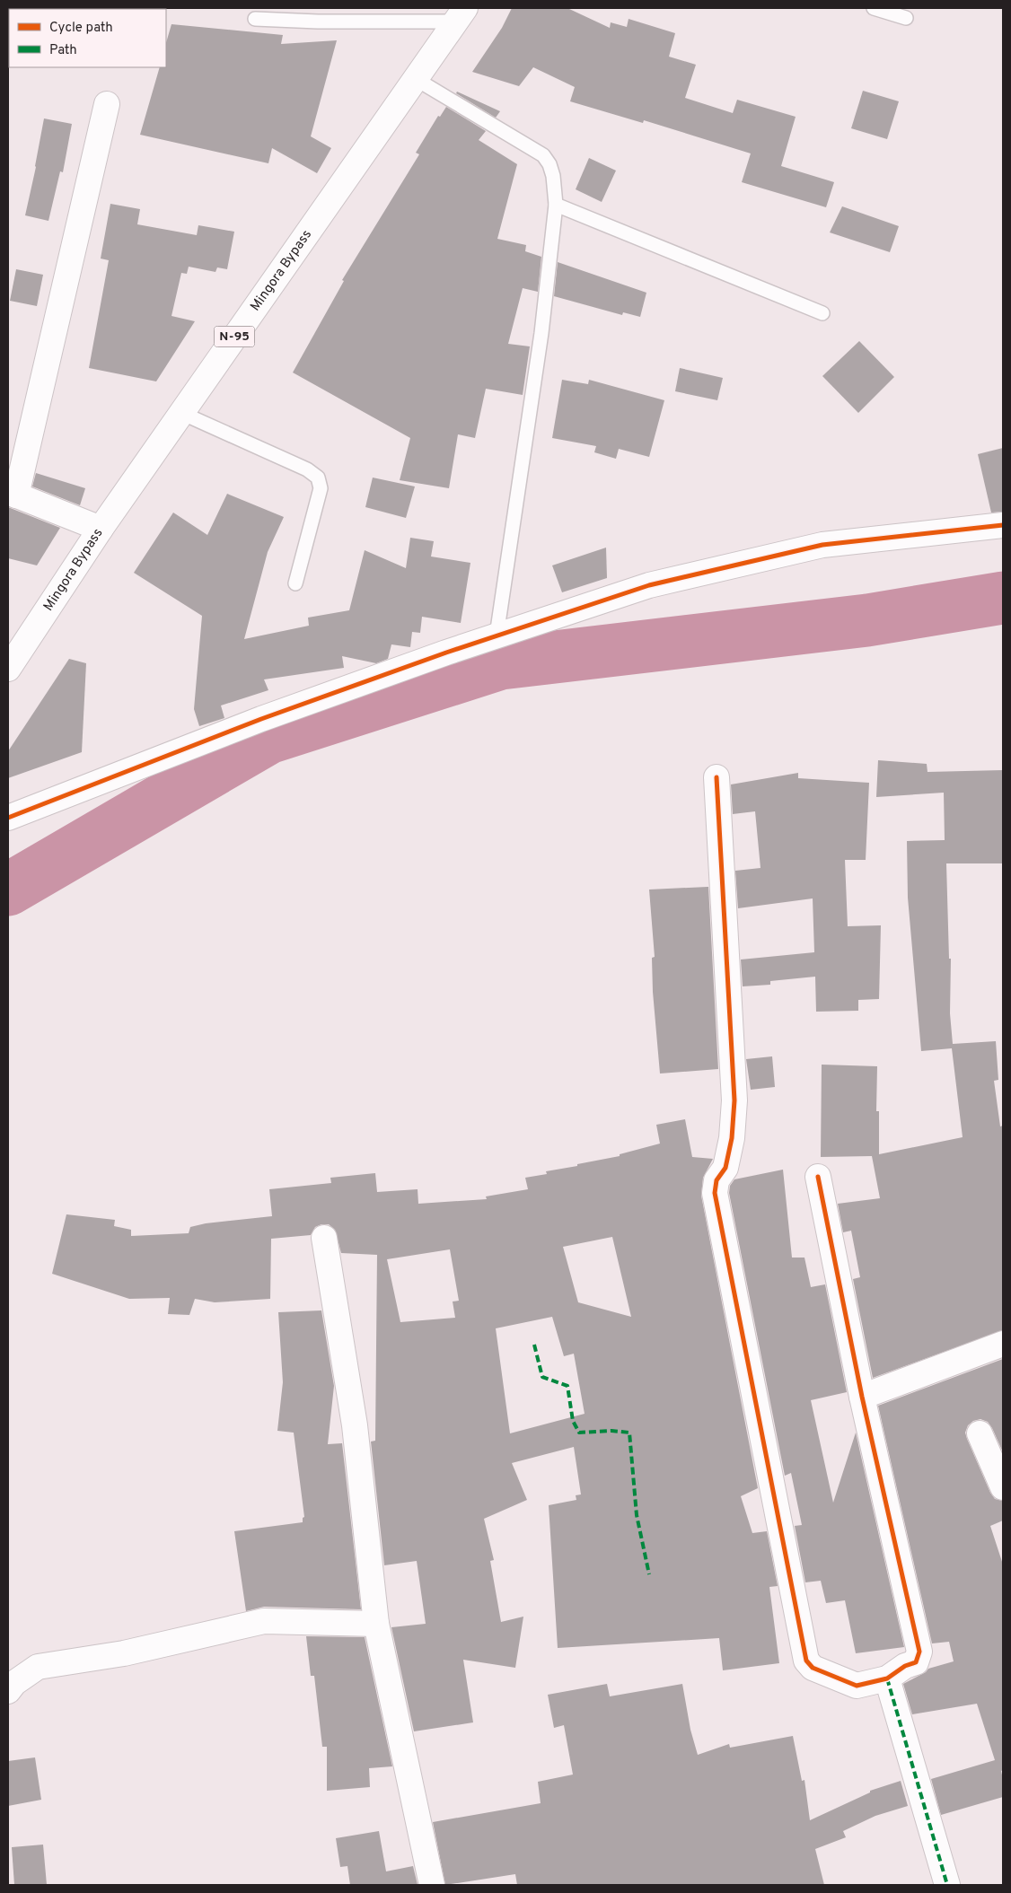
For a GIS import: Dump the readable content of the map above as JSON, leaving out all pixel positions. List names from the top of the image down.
{
  "streets": {
    "main road": ["Mingora Bypass", "N-95"]
  },
  "legend": ["Cycle path", "Path"]
}
